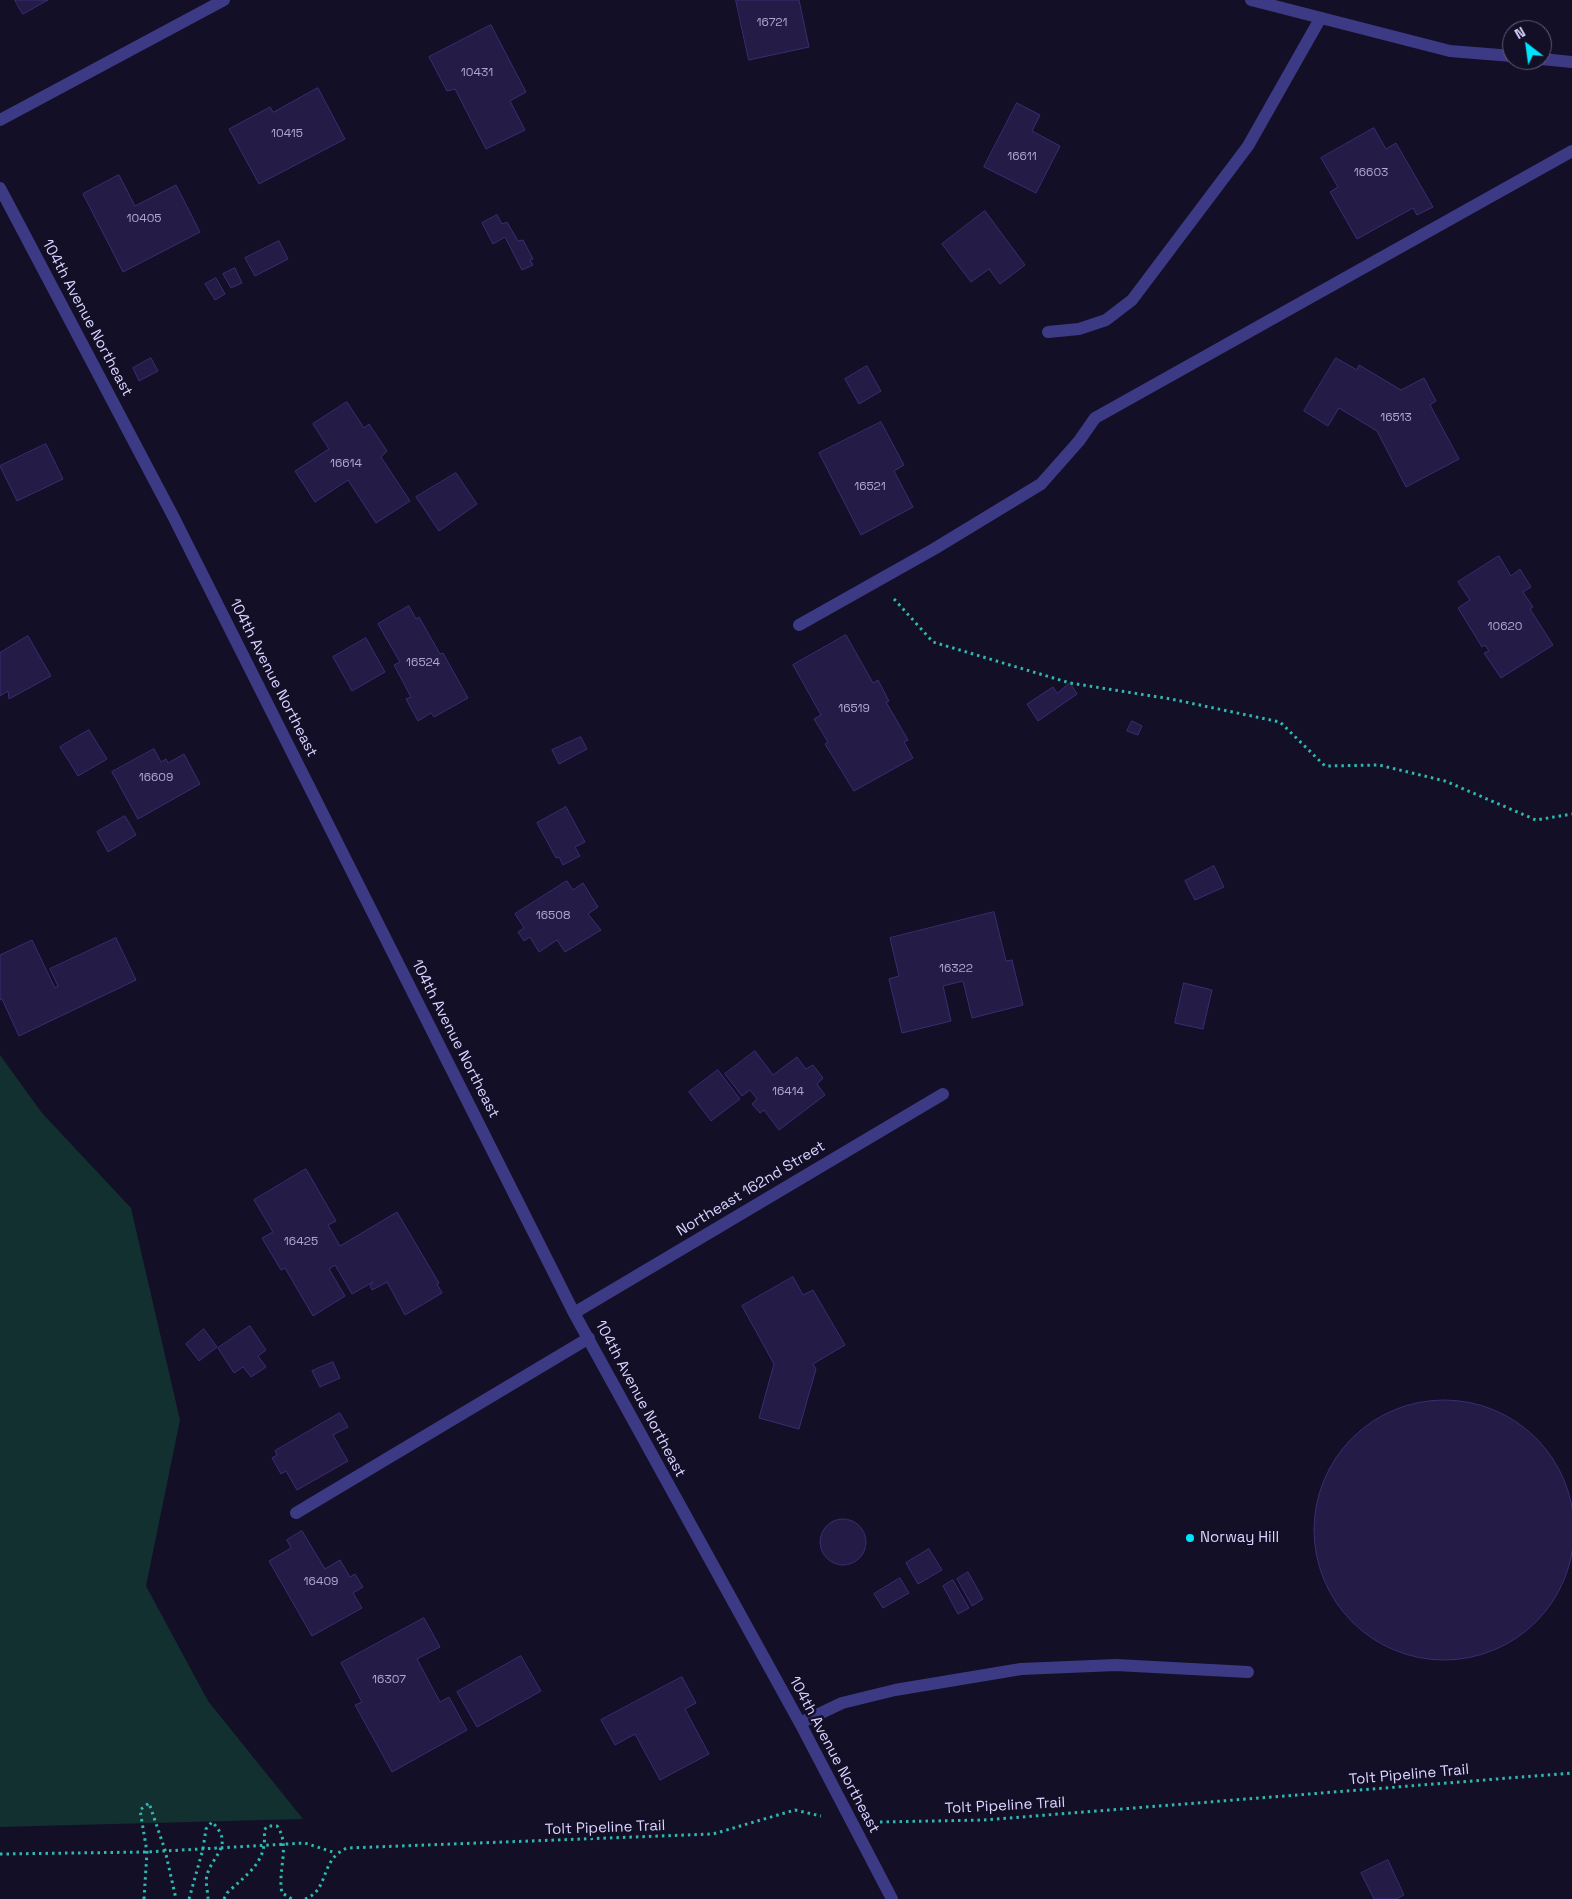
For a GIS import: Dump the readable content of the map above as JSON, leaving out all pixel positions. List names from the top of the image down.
{
  "streets": {
    "street": ["104th Avenue Northeast", "Northeast 162nd Street"],
    "path": ["Tolt Pipeline Trail"]
  },
  "crossings": [
    ["104th Avenue Northeast", "Northeast 162nd Street"],
    ["104th Avenue Northeast", "Tolt Pipeline Trail"]
  ],
  "places": ["Norway Hill"],
  "house_numbers": [
    "16721",
    "10431",
    "10415",
    "16611",
    "16603",
    "10405",
    "16513",
    "16614",
    "16521",
    "10620",
    "16524",
    "16519",
    "16609",
    "16508",
    "16322",
    "16414",
    "16425",
    "16409",
    "16307"
  ],
  "north": "top left"
}
